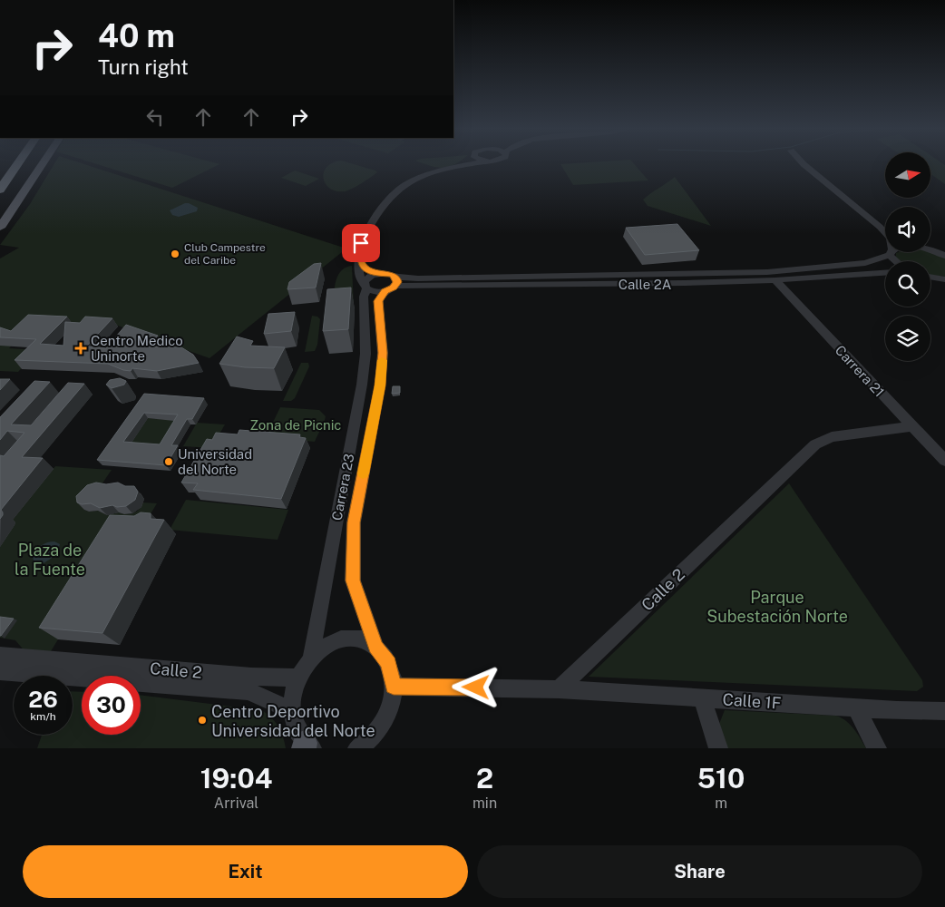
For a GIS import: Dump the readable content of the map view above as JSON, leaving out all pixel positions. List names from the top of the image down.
{
  "streets": {
    "street": [
      "Calle 2A",
      "Carrera 21",
      "Carrera 23",
      "Calle 2",
      "Calle 1F"
    ]
  },
  "crossings": [
    ["Calle 2A", "Carrera 21"],
    ["Calle 2A", "Carrera 23"],
    ["Carrera 21", "Calle 2"],
    ["Calle 2", "Calle 1F"]
  ],
  "parks": ["Zona de Picnic", "Plaza de la Fuente", "Parque Subestación Norte"],
  "places": {
    "other": ["Club Campestre del Caribe", "Universidad del Norte", "Centro Deportivo Universidad del Norte"],
    "health": ["Centro Medico Uninorte"]
  },
  "north": "right",
  "page": {
    "turn": ["40 m", "Turn right"],
    "speed": "26 km/h",
    "limit": "30",
    "eta": [
      "19:04",
      "Arrival",
      "2",
      "min",
      "510",
      "m"
    ],
    "buttons": ["Exit", "Share"]
  }
}
